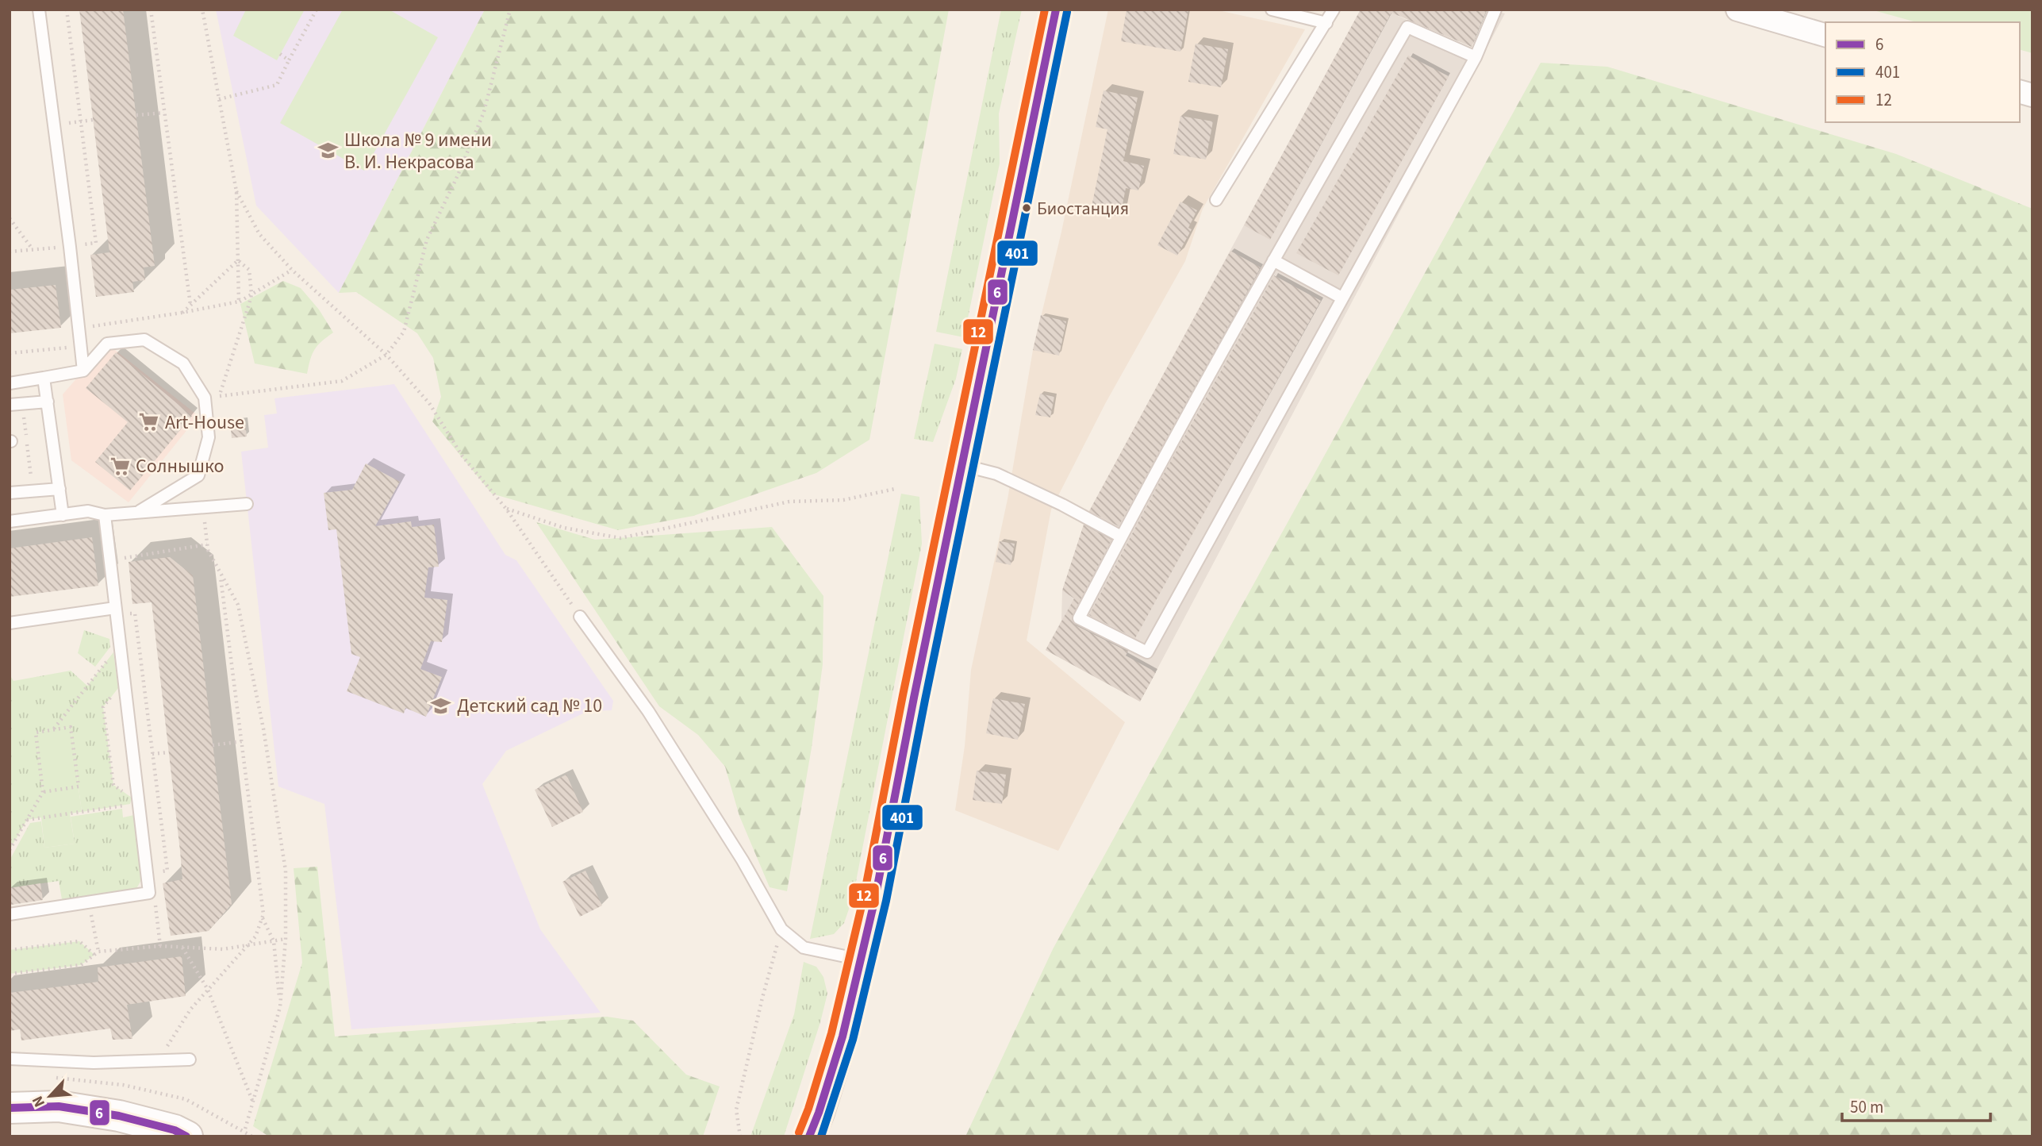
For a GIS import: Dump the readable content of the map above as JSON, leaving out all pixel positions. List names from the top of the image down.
{
  "places": {
    "school or university": ["Школа № 9 имени В. И. Некрасова", "Детский сад № 10"],
    "other": ["Биостанция"],
    "supermarket": ["Art-House", "Солнышко"]
  },
  "lines": ["transit line 6", "transit line 12", "transit line 401"],
  "legend": ["6", "401", "12"],
  "scale_bar": "50 m",
  "north": "bottom left"
}
